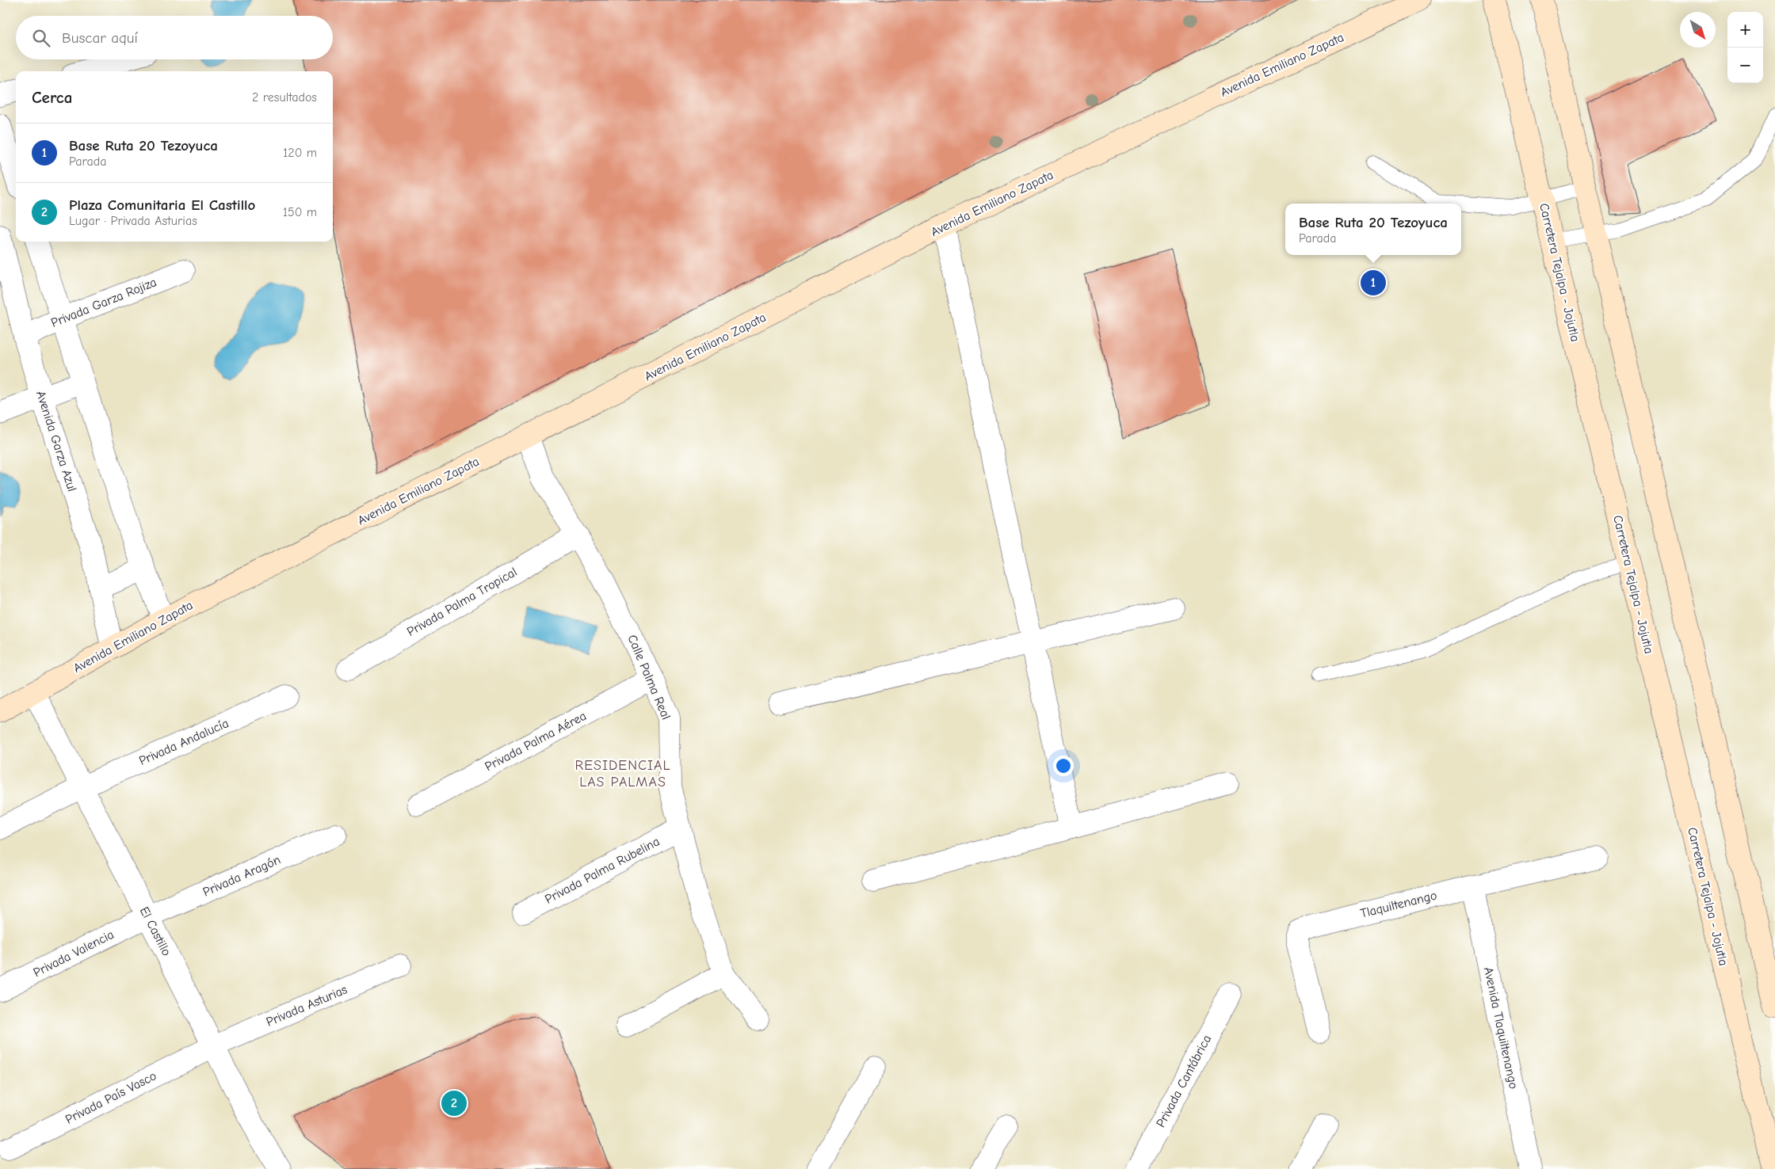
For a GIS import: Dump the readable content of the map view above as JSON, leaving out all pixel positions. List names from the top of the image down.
{
  "streets": {
    "main road": ["Avenida Emiliano Zapata", "Carretera Tejalpa - Jojutla"],
    "street": [
      "Privada Garza Rojiza",
      "Avenida Garza Azul",
      "Privada Palma Tropical",
      "Calle Palma Real",
      "Privada Palma Aérea",
      "Privada Andalucía",
      "Privada Palma Rubelina",
      "Privada Aragón",
      "Tlaquiltenango",
      "El Castillo",
      "Privada Valencia",
      "Privada Asturias",
      "Avenida Tlaquiltenango",
      "Privada Cantábrica",
      "Privada País Vasco"
    ]
  },
  "crossings": [
    ["Avenida Emiliano Zapata", "Avenida Garza Azul"],
    ["Avenida Emiliano Zapata", "Calle Palma Real"],
    ["Avenida Emiliano Zapata", "El Castillo"],
    ["Privada Garza Rojiza", "Avenida Garza Azul"],
    ["Privada Palma Tropical", "Calle Palma Real"],
    ["Calle Palma Real", "Privada Palma Aérea"],
    ["Calle Palma Real", "Privada Palma Rubelina"],
    ["Privada Andalucía", "El Castillo"],
    ["Privada Aragón", "El Castillo"],
    ["Privada Aragón", "Privada Valencia"],
    ["Tlaquiltenango", "Avenida Tlaquiltenango"],
    ["El Castillo", "Privada Valencia"],
    ["El Castillo", "Privada Asturias"],
    ["El Castillo", "Privada País Vasco"],
    ["Privada Asturias", "Privada País Vasco"]
  ],
  "districts": ["RESIDENCIAL LAS PALMAS"],
  "north": "bottom right",
  "page": {
    "map_buttons": ["+", "−"],
    "search": "Buscar aquí",
    "heading": ["Cerca", "2 resultados"],
    "list": [
      {
        "mark": "1",
        "name": "Base Ruta 20 Tezoyuca",
        "note": "Parada",
        "value": "120 m"
      },
      {
        "mark": "2",
        "name": "Plaza Comunitaria El Castillo",
        "note": "Lugar · Privada Asturias",
        "value": "150 m"
      }
    ],
    "popup": ["Base Ruta 20 Tezoyuca", "Parada"],
    "pins": ["1", "2"]
  }
}
